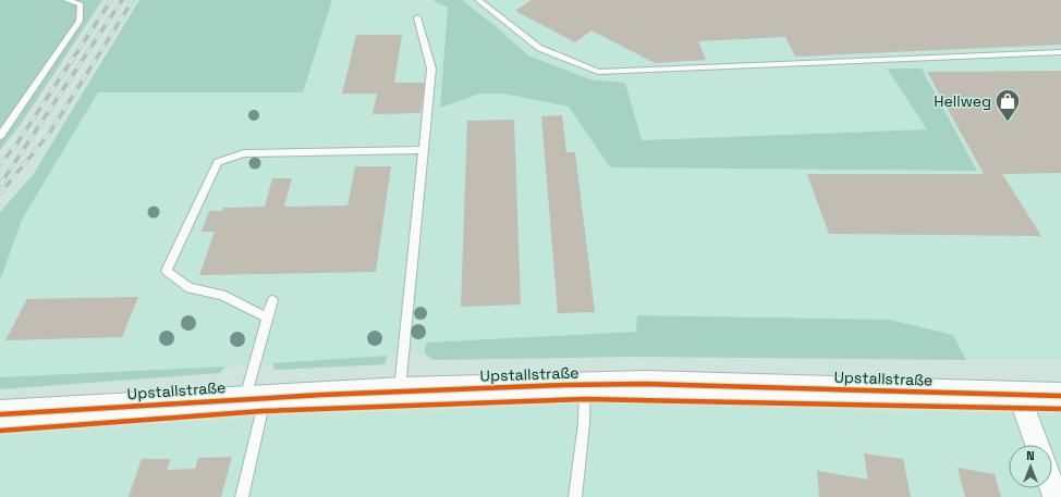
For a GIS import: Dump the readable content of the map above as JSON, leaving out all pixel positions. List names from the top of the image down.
{
  "streets": {
    "street": ["Upstallstraße"]
  },
  "places": {
    "shop": ["Hellweg"]
  },
  "north": "top"
}
